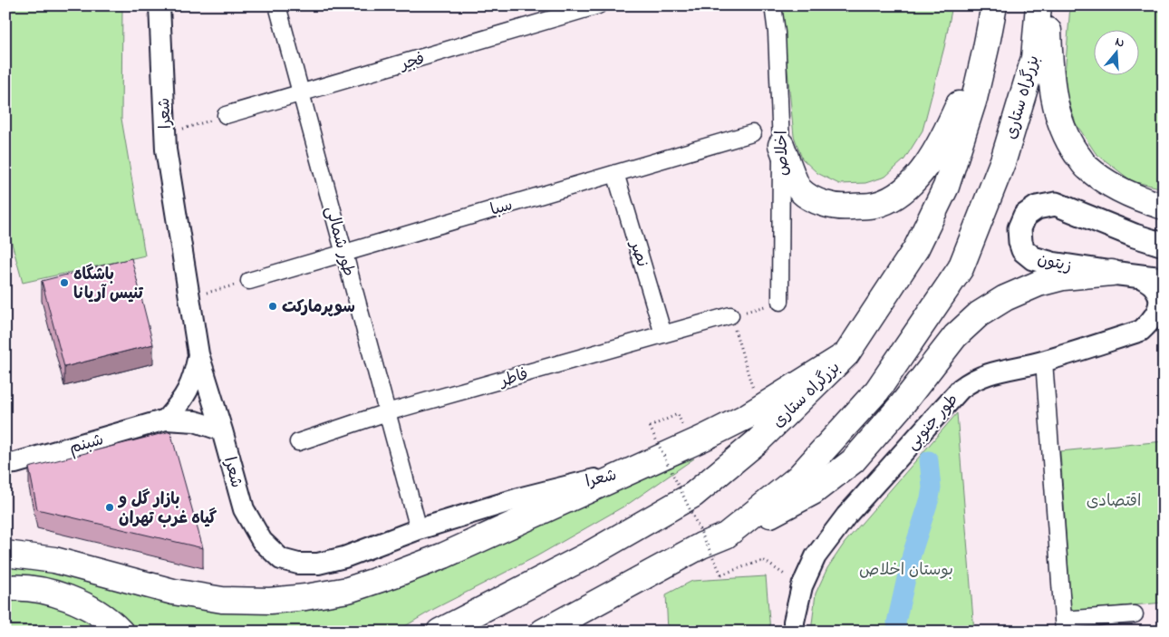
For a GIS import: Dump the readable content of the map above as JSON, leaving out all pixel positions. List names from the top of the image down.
{
  "streets": {
    "highway": ["بزرگراه ستاری"],
    "main road": ["زیتون"],
    "street": [
      "فجر",
      "شعرا",
      "اخلاص",
      "سبا",
      "طور شمالی",
      "نصر",
      "فاطر",
      "طور جنوبی",
      "شبنم"
    ]
  },
  "crossings": [
    ["فجر", "طور شمالی"],
    ["شعرا", "طور شمالی"],
    ["شعرا", "شبنم"],
    ["سبا", "طور شمالی"],
    ["سبا", "نصر"],
    ["طور شمالی", "فاطر"],
    ["نصر", "فاطر"]
  ],
  "parks": ["اقتصادی", "بوستان اخلاص"],
  "places": ["باشگاه تنیس آریانا", "سوپرمارکت", "بازار گل و گیاه غرب تهران"],
  "north": "top"
}
